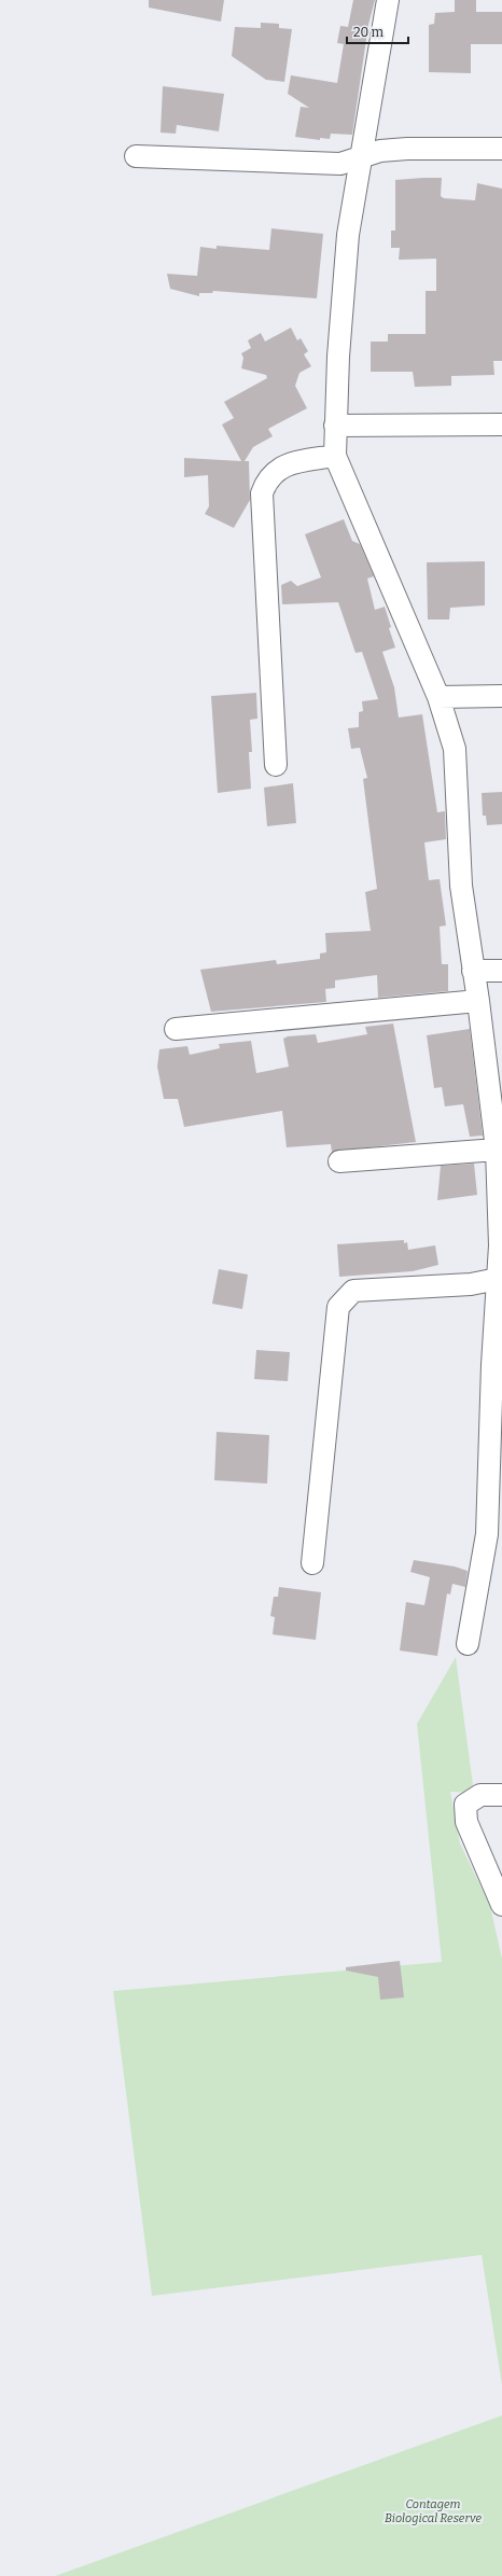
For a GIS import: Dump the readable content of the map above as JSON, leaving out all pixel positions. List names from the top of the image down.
{
  "parks": ["Contagem Biological Reserve"],
  "scale_bar": "20 m"
}
